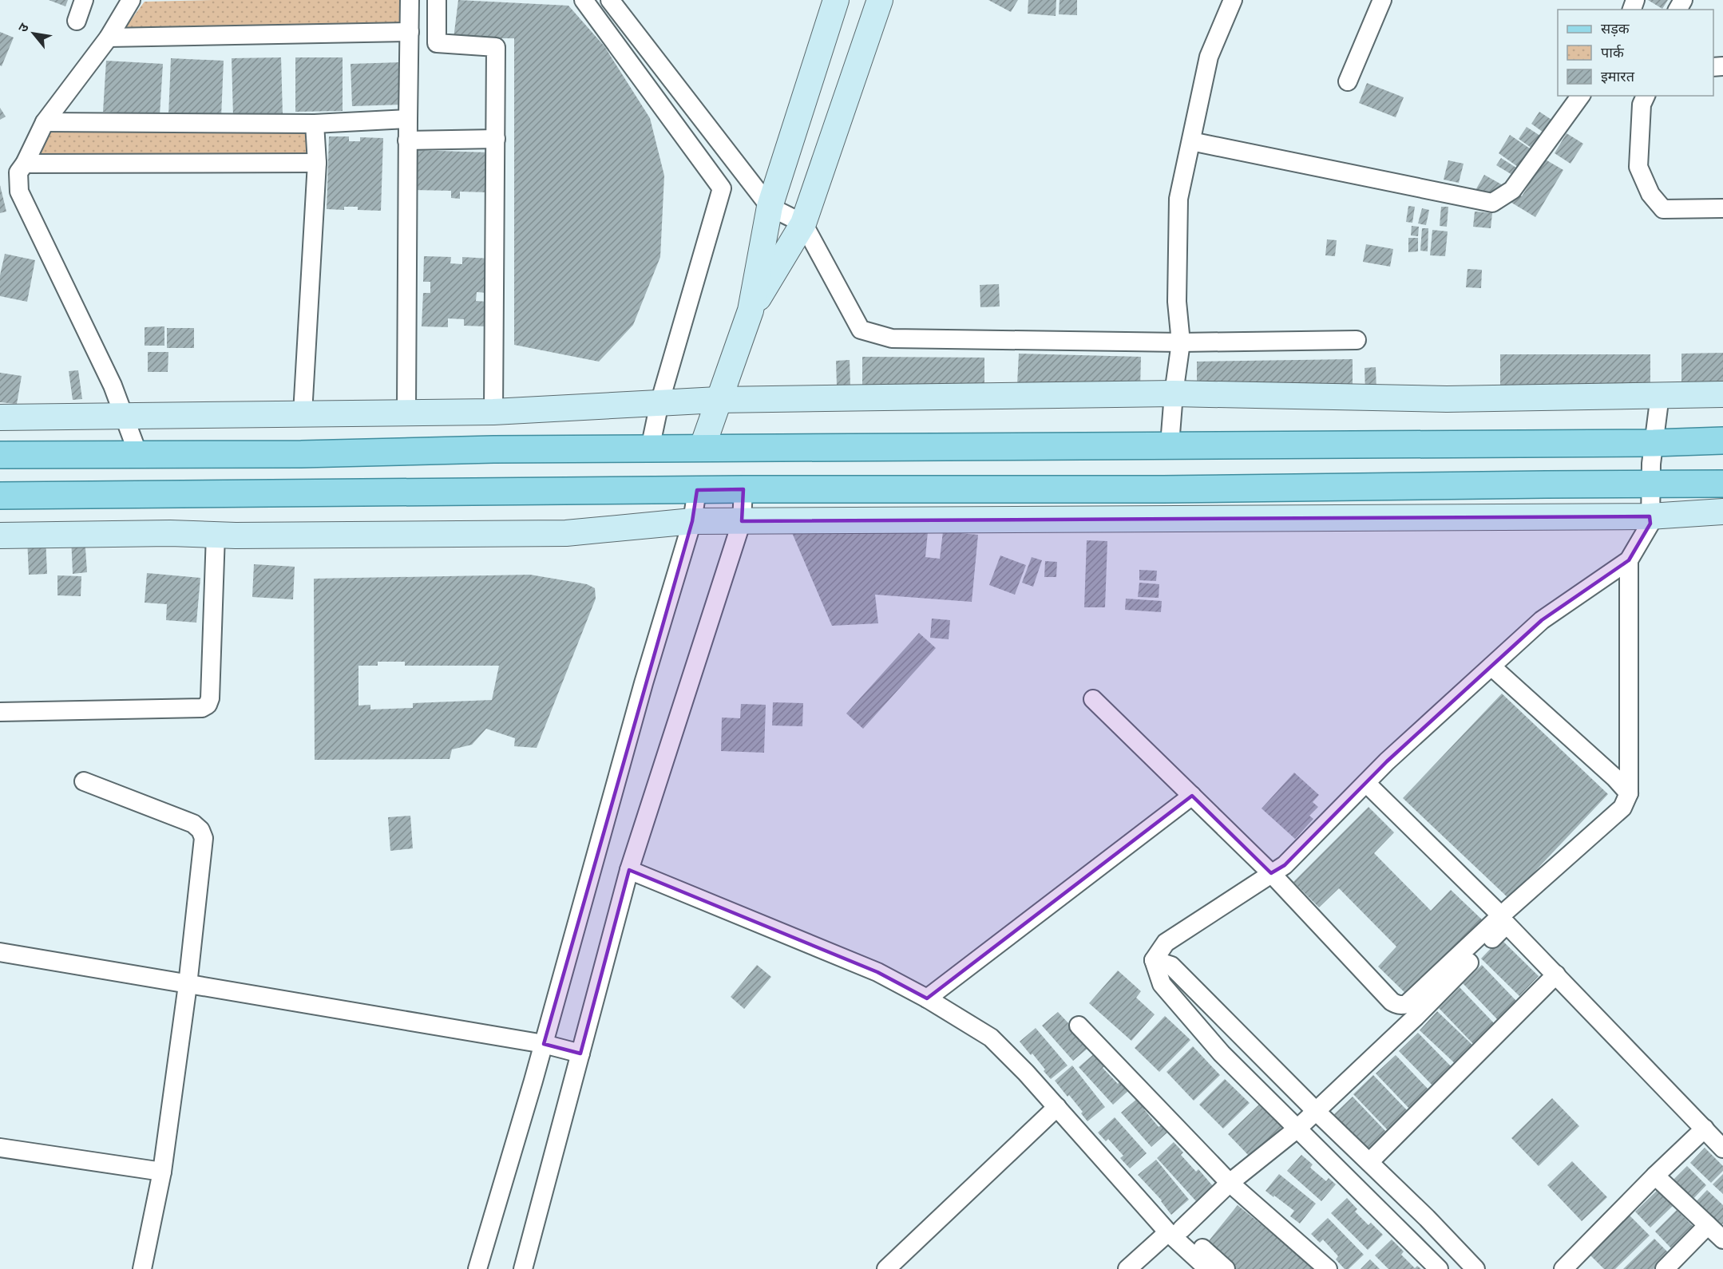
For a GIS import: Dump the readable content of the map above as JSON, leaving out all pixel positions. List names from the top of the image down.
{
  "legend": ["सड़क", "पार्क", "इमारत"],
  "north": "top left"
}
